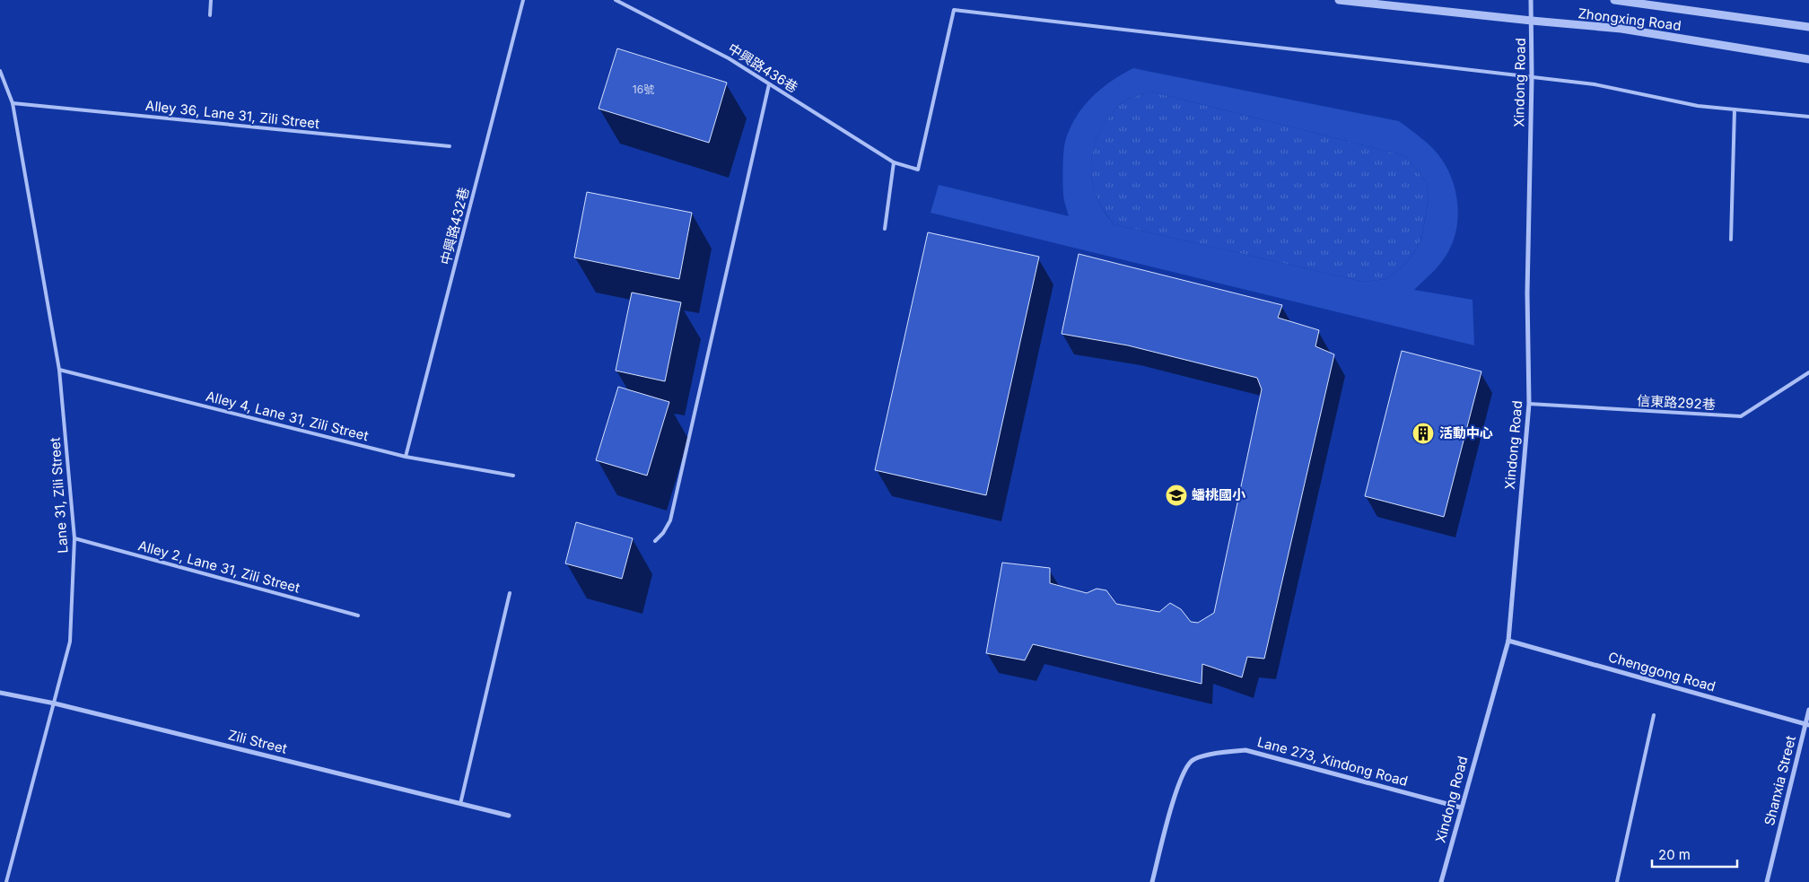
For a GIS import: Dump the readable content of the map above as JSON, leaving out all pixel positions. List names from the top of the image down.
{
  "streets": {
    "street": [
      "Zhongxing Road",
      "Xindong Road",
      "Chenggong Road",
      "Zili Street",
      "Lane 273, Xindong Road",
      "Shanxia Street"
    ],
    "lane": [
      "中興路436巷",
      "Alley 36, Lane 31, Zili Street",
      "中興路432巷",
      "信東路292巷",
      "Alley 4, Lane 31, Zili Street",
      "Lane 31, Zili Street",
      "Alley 2, Lane 31, Zili Street"
    ]
  },
  "crossings": [
    ["Zhongxing Road", "Xindong Road"],
    ["中興路436巷", "Xindong Road"],
    ["Xindong Road", "信東路292巷"],
    ["Xindong Road", "Chenggong Road"],
    ["Xindong Road", "Lane 273, Xindong Road"],
    ["Alley 36, Lane 31, Zili Street", "Lane 31, Zili Street"],
    ["中興路432巷", "Alley 4, Lane 31, Zili Street"],
    ["Alley 4, Lane 31, Zili Street", "Lane 31, Zili Street"],
    ["Lane 31, Zili Street", "Alley 2, Lane 31, Zili Street"],
    ["Lane 31, Zili Street", "Zili Street"],
    ["Chenggong Road", "Shanxia Street"]
  ],
  "places": {
    "building": ["活動中心"],
    "school or university": ["蟠桃國小"]
  },
  "house_numbers": ["16號"],
  "scale_bar": "20 m"
}
